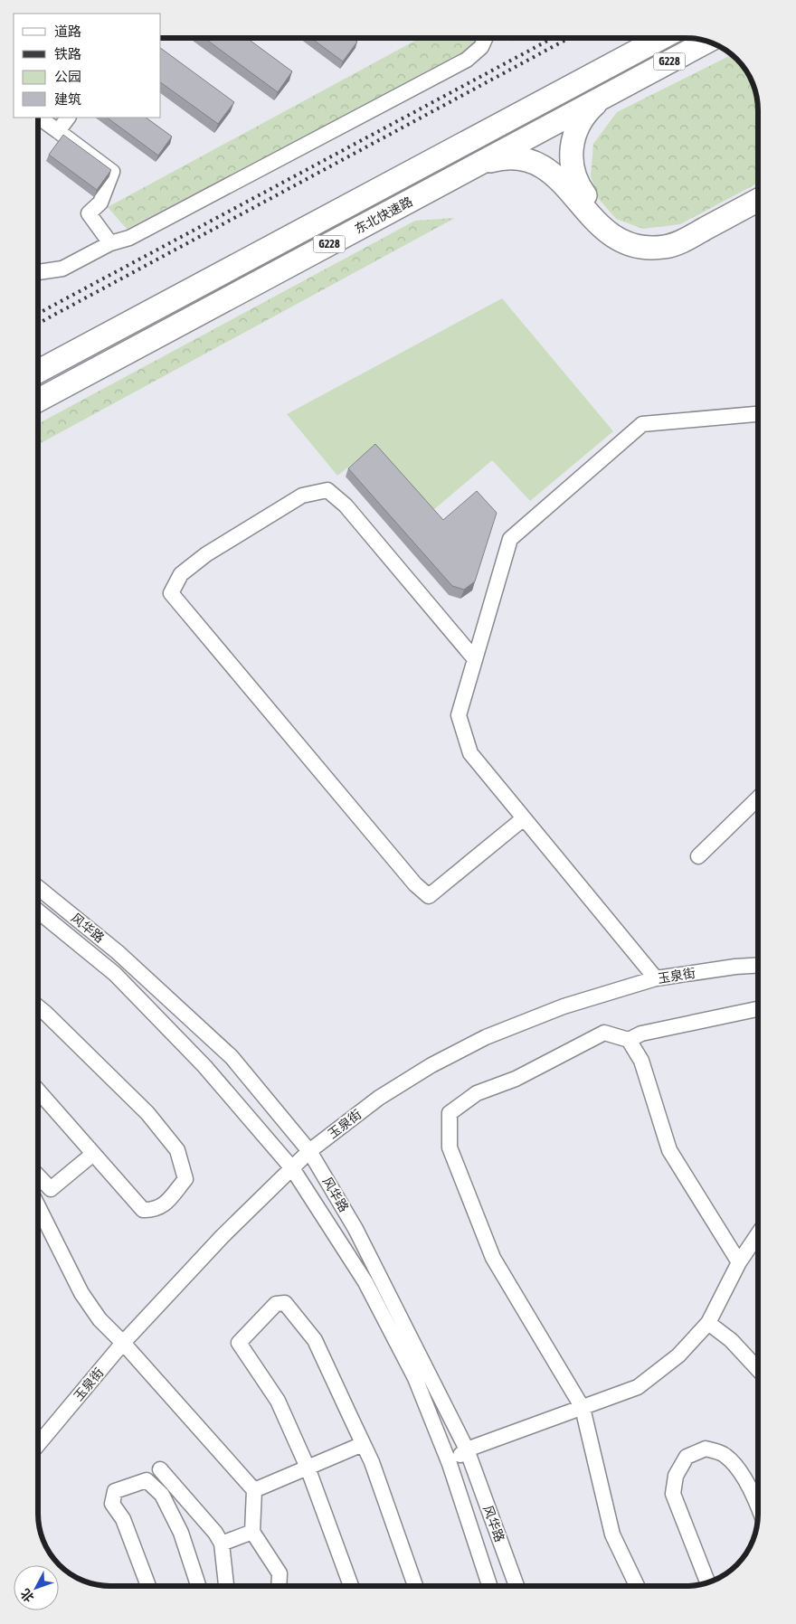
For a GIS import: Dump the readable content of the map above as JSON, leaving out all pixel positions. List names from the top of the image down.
{
  "streets": {
    "highway": ["G228", "东北快速路"],
    "street": ["风华路", "玉泉街"]
  },
  "crossings": [
    ["风华路", "玉泉街"]
  ],
  "legend": [
    "道路",
    "铁路",
    "公园",
    "建筑"
  ],
  "north": "bottom left"
}
